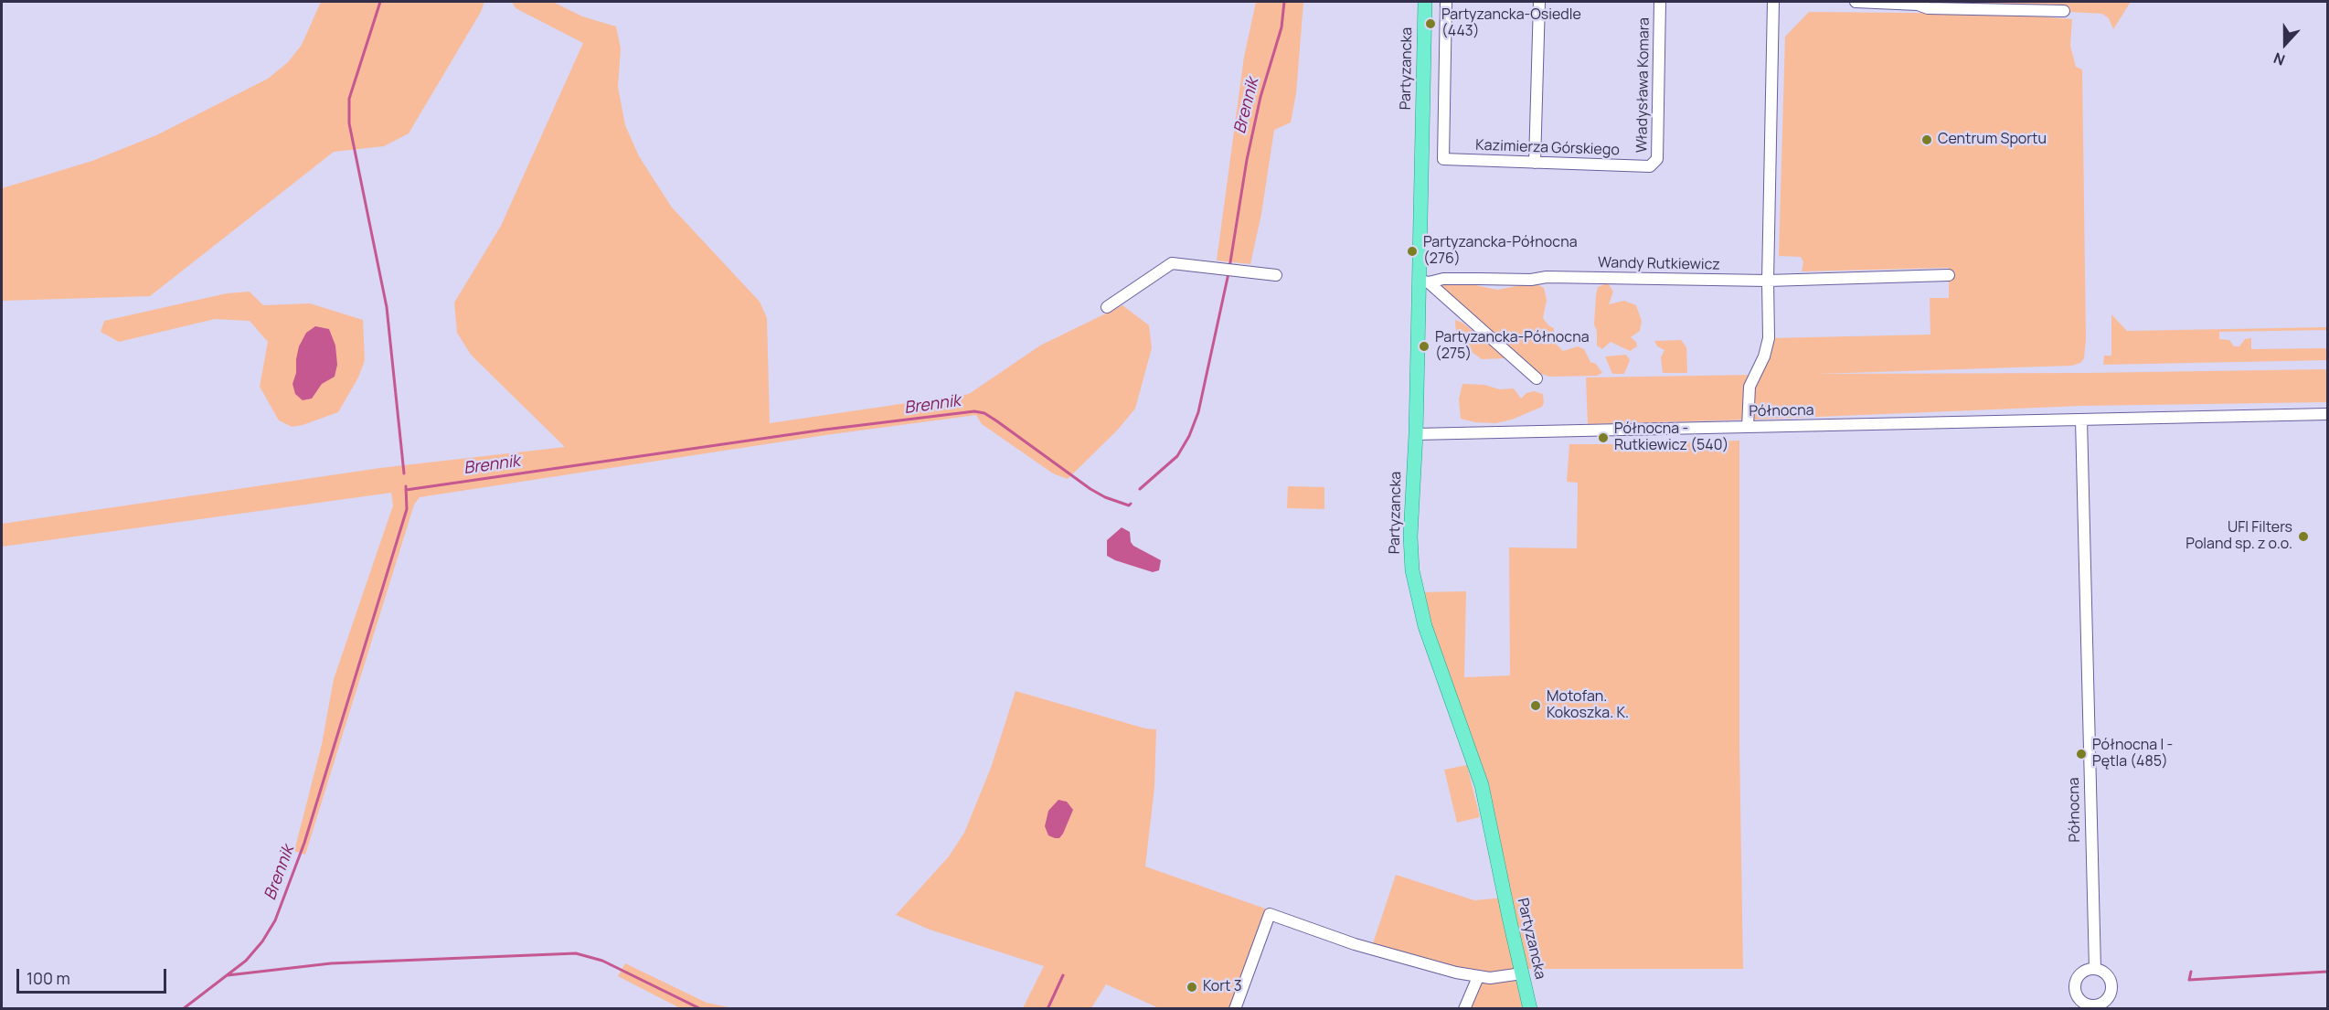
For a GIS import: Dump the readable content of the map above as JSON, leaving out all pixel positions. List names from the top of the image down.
{
  "streets": {
    "main road": ["Partyzancka"],
    "street": [
      "Władysława Komara",
      "Kazimierza Górskiego",
      "Wandy Rutkiewicz",
      "Północna"
    ]
  },
  "crossings": [
    ["Partyzancka", "Wandy Rutkiewicz"],
    ["Partyzancka", "Północna"],
    ["Władysława Komara", "Kazimierza Górskiego"]
  ],
  "water": ["Brennik"],
  "places": [
    "Partyzancka-Osiedle (443)",
    "Centrum Sportu",
    "Partyzancka-Północna (276)",
    "Partyzancka-Północna (275)",
    "Północna - Rutkiewicz (540)",
    "UFI Filters Poland sp. z o.o.",
    "Motofan. Kokoszka. K.",
    "Północna I - Pętla (485)",
    "Kort 3"
  ],
  "scale_bar": "100 m",
  "north": "bottom"
}
